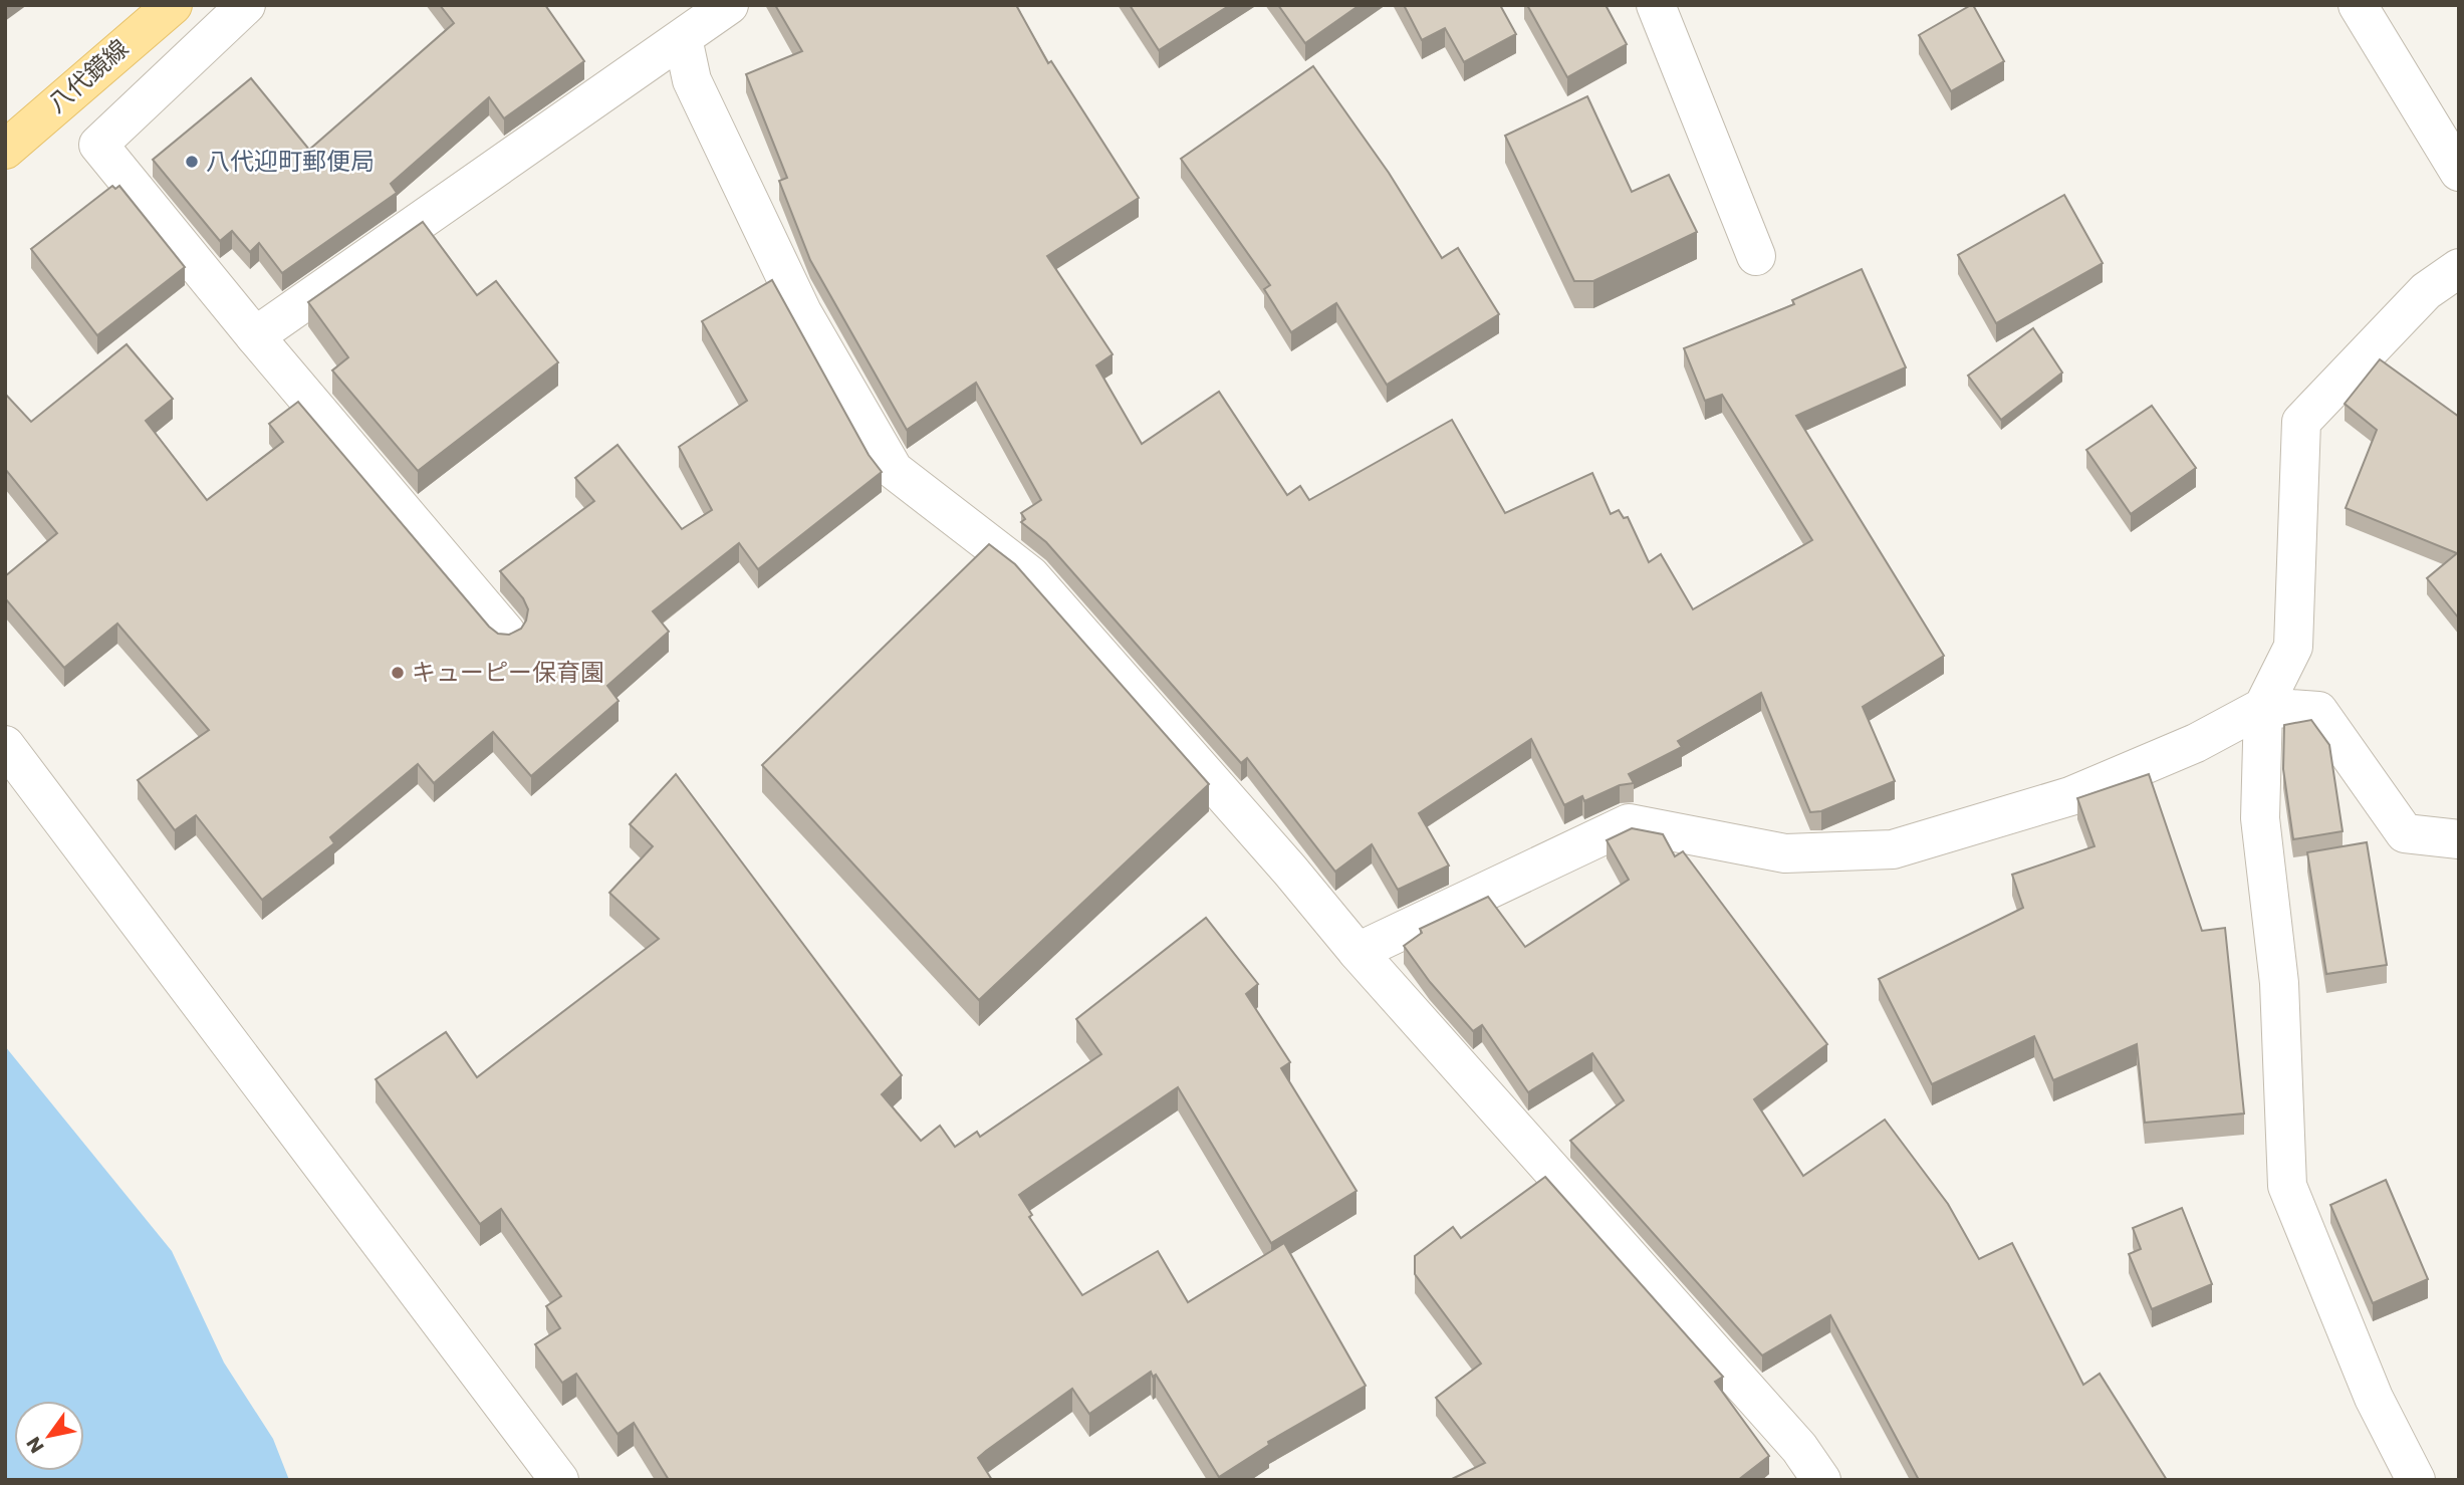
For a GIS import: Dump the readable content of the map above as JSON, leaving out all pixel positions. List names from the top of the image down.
{
  "streets": {
    "main road": ["八代鏡線"]
  },
  "places": ["八代迎町郵便局", "キューピー保育園"],
  "north": "bottom left"
}
